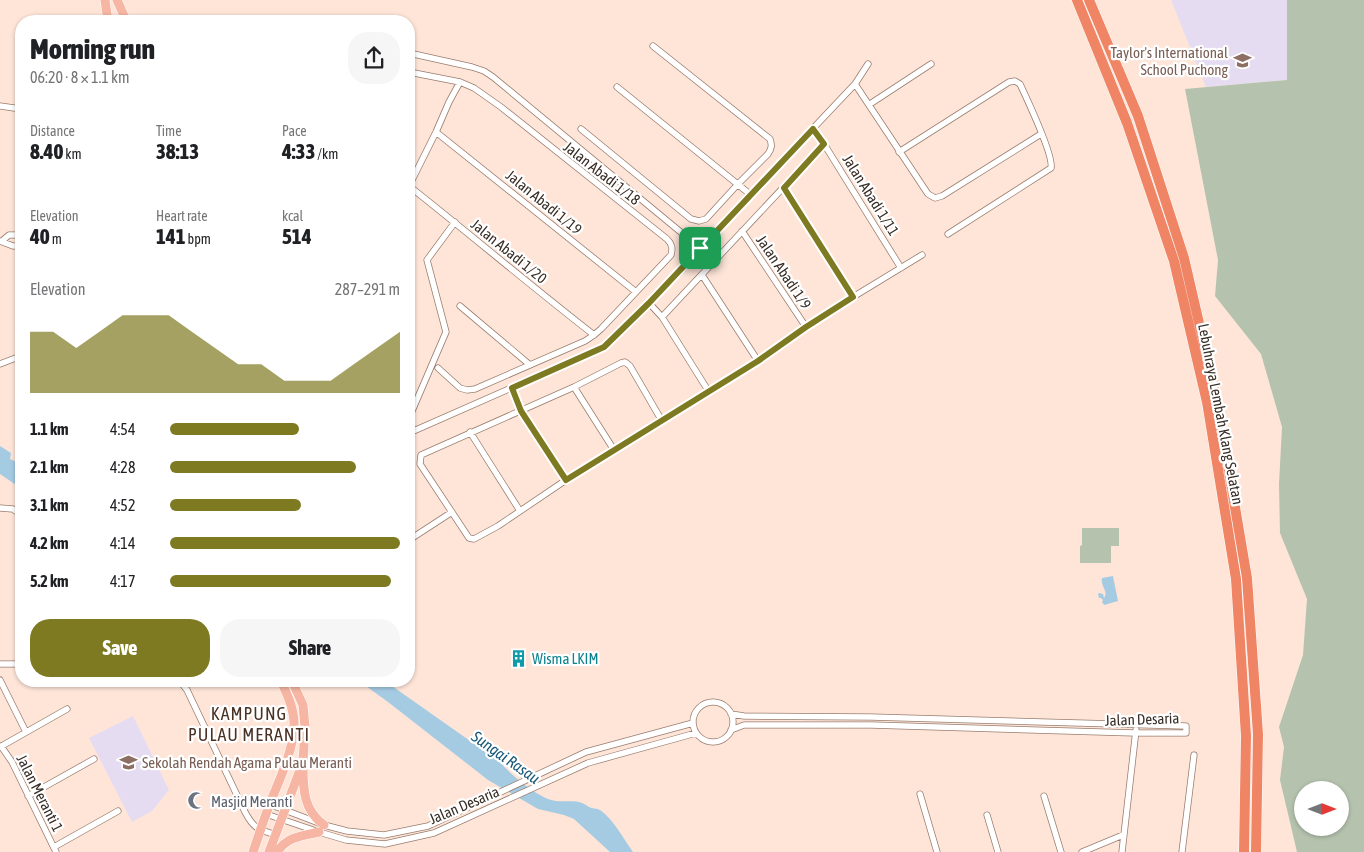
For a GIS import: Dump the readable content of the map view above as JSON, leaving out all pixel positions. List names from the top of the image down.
{
  "streets": {
    "highway": ["Lebuhraya Lembah Klang Selatan"],
    "street": [
      "Jalan Abadi 1/18",
      "Jalan Abadi 1/11",
      "Jalan Abadi 1/19",
      "Jalan Abadi 1/20",
      "Jalan Abadi 1/9",
      "Jalan Desaria",
      "Jalan Meranti 1"
    ]
  },
  "crossings": [
    ["Jalan Abadi 1/18", "Jalan Abadi 1/19"],
    ["Jalan Abadi 1/18", "Jalan Abadi 1/20"]
  ],
  "districts": ["KAMPUNG PULAU MERANTI"],
  "water": ["Sungai Rasau"],
  "places": {
    "school or university": ["Taylor's International School Puchong", "Sekolah Rendah Agama Pulau Meranti"],
    "building": ["Wisma LKIM"],
    "mosque": ["Masjid Meranti"]
  },
  "north": "right",
  "page": {
    "heading": ["Morning run", "06:20 · 8 × 1.1 km"],
    "stats": [
      ["Distance", "8.40 km"],
      ["Time", "38:13"],
      ["Pace", "4:33 /km"],
      ["Elevation", "40 m"],
      ["Heart rate", "141 bpm"],
      ["kcal", "514"]
    ],
    "chart": ["Elevation", "287–291 m"],
    "list": [
      {
        "name": "1.1 km",
        "note": "4:54"
      },
      {
        "name": "2.1 km",
        "note": "4:28"
      },
      {
        "name": "3.1 km",
        "note": "4:52"
      },
      {
        "name": "4.2 km",
        "note": "4:14"
      },
      {
        "name": "5.2 km",
        "note": "4:17"
      }
    ],
    "buttons": ["Save", "Share"]
  }
}
